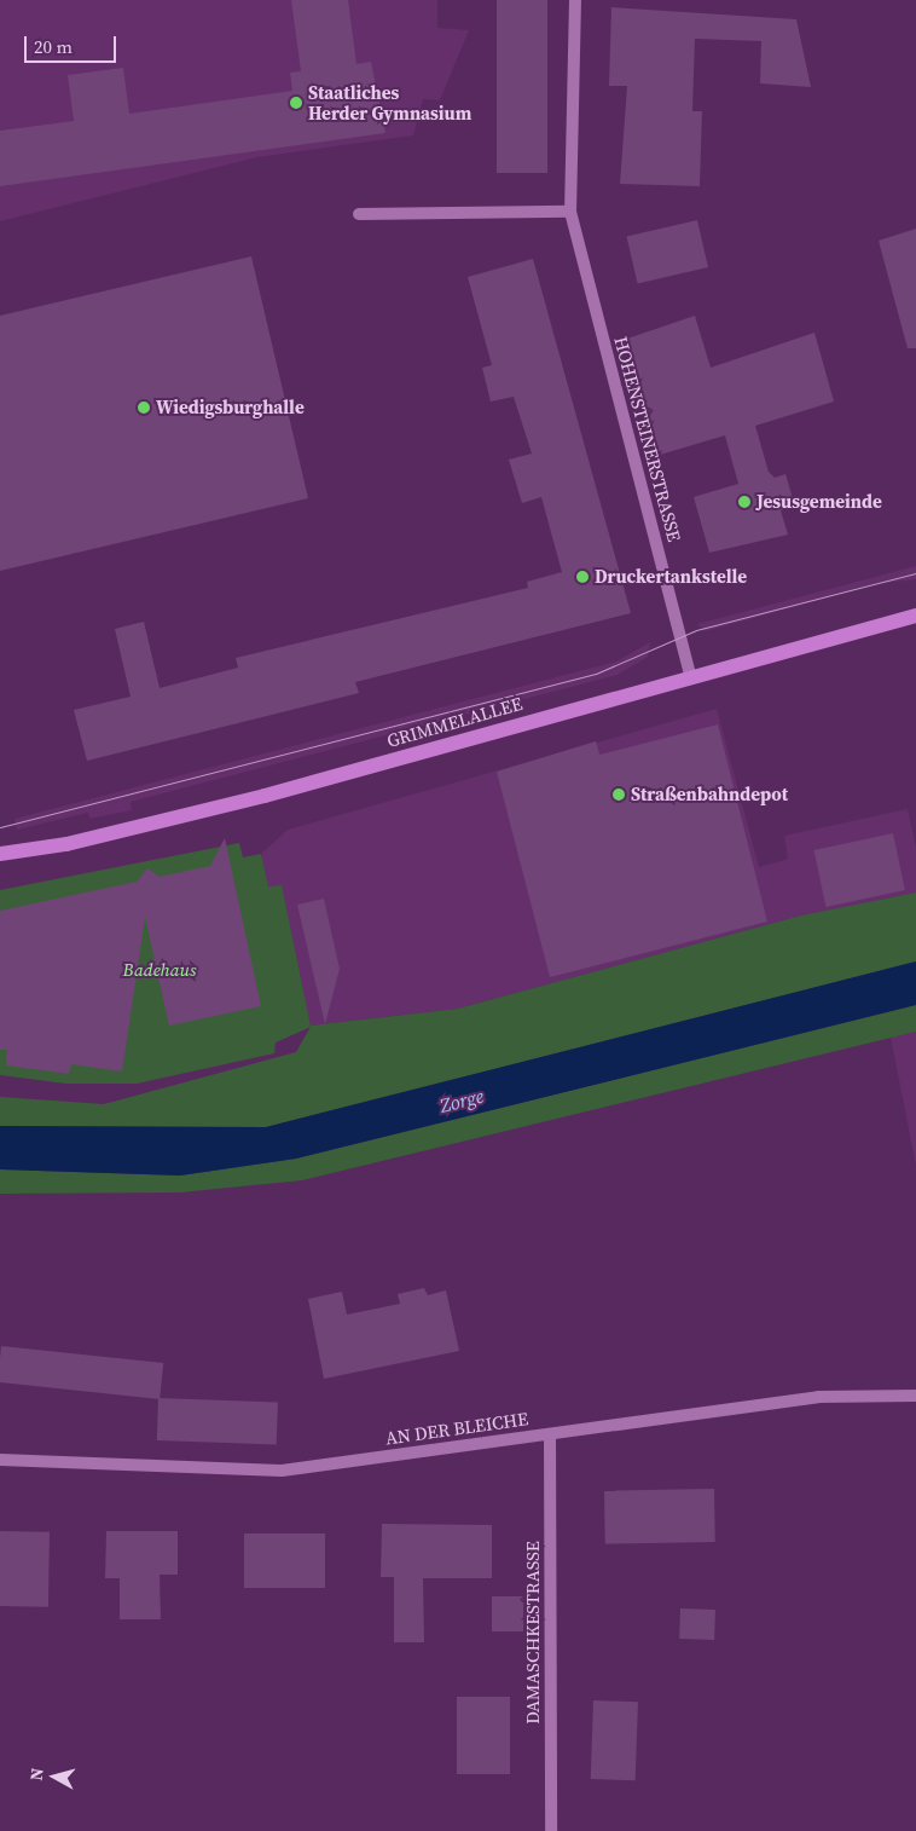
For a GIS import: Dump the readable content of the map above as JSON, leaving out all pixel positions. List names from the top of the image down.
{
  "streets": {
    "main road": ["GRIMMELALLEE"],
    "street": ["HOHENSTEINERSTRASSE", "AN DER BLEICHE", "DAMASCHKESTRASSE"]
  },
  "crossings": [
    ["HOHENSTEINERSTRASSE", "GRIMMELALLEE"],
    ["AN DER BLEICHE", "DAMASCHKESTRASSE"]
  ],
  "water": ["Zorge"],
  "parks": ["Badehaus"],
  "places": [
    "Staatliches Herder Gymnasium",
    "Wiedigsburghalle",
    "Jesusgemeinde",
    "Druckertankstelle",
    "Straßenbahndepot"
  ],
  "scale_bar": "20 m",
  "north": "left"
}
